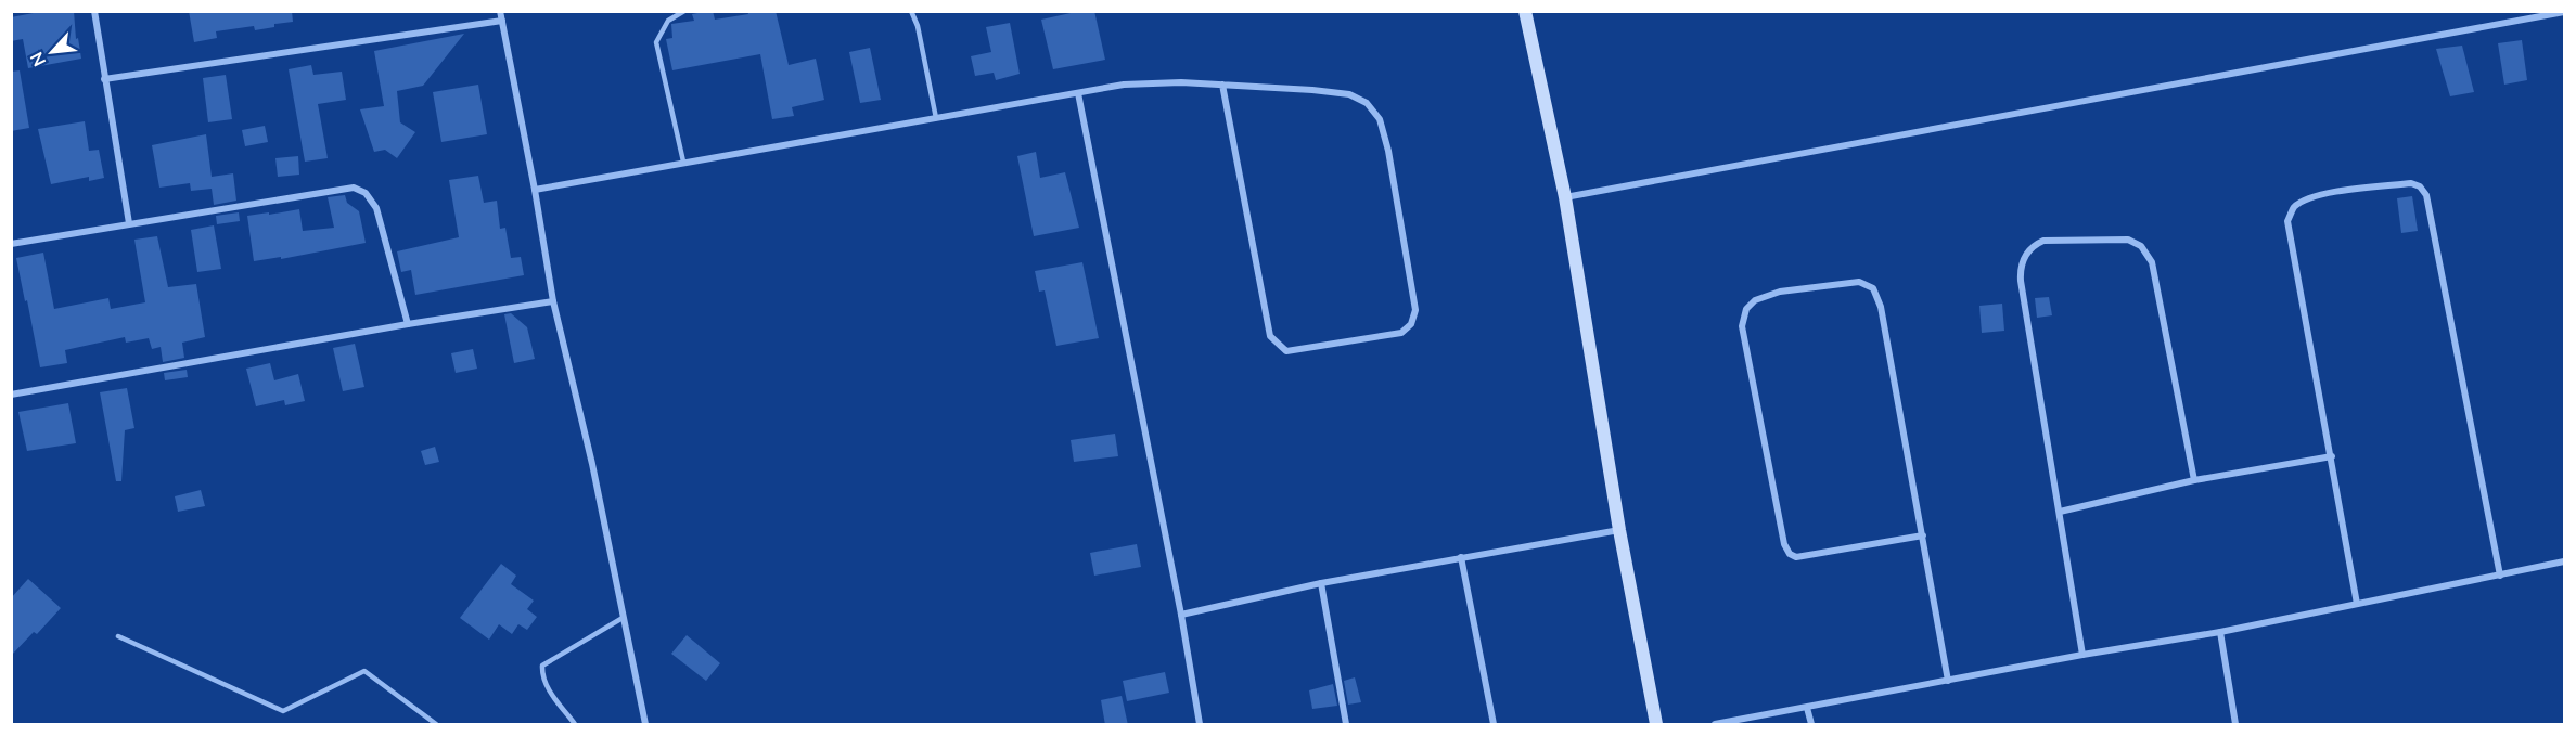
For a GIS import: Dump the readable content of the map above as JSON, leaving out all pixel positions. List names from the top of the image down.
{
  "north": "bottom left"
}
